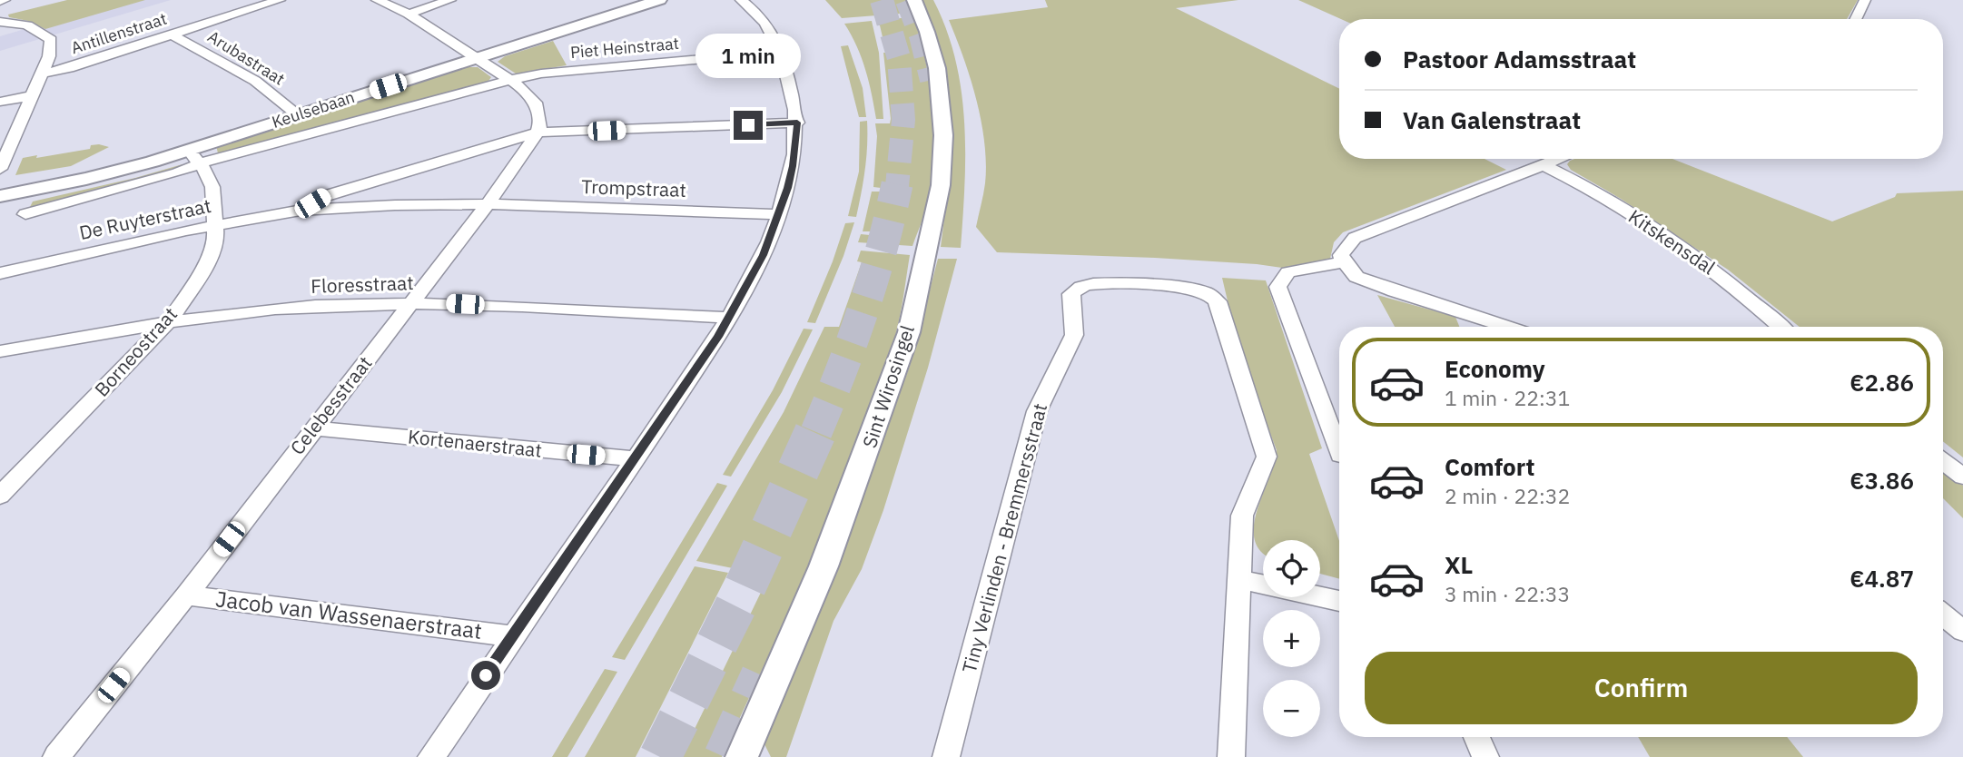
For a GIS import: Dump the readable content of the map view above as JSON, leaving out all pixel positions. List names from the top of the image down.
{
  "streets": {
    "street": [
      "Antillenstraat",
      "Piet Heinstraat",
      "Arubastraat",
      "Keulsebaan",
      "Trompstraat",
      "De Ruyterstraat",
      "Kitskensdal",
      "Floresstraat",
      "Borneostraat",
      "Sint Wirosingel",
      "Celebesstraat",
      "Kortenaerstraat",
      "Tiny Verlinden - Bremmersstraat",
      "Jacob van Wassenaerstraat"
    ]
  },
  "crossings": [
    ["Antillenstraat", "Arubastraat"],
    ["Piet Heinstraat", "Keulsebaan"],
    ["Arubastraat", "Keulsebaan"],
    ["Keulsebaan", "Borneostraat"],
    ["Trompstraat", "De Ruyterstraat"],
    ["Trompstraat", "Celebesstraat"],
    ["De Ruyterstraat", "Borneostraat"],
    ["De Ruyterstraat", "Celebesstraat"],
    ["Floresstraat", "Borneostraat"],
    ["Floresstraat", "Celebesstraat"],
    ["Celebesstraat", "Kortenaerstraat"],
    ["Celebesstraat", "Jacob van Wassenaerstraat"]
  ],
  "page": {
    "banner": ["Pastoor Adamsstraat", "Van Galenstraat"],
    "bubble": "1 min",
    "list": [
      {
        "name": "Economy",
        "note": "1 min · 22:31",
        "value": "€2.86"
      },
      {
        "name": "Comfort",
        "note": "2 min · 22:32",
        "value": "€3.86"
      },
      {
        "name": "XL",
        "note": "3 min · 22:33",
        "value": "€4.87"
      }
    ],
    "map_buttons": ["+", "−"],
    "buttons": "Confirm"
  }
}
